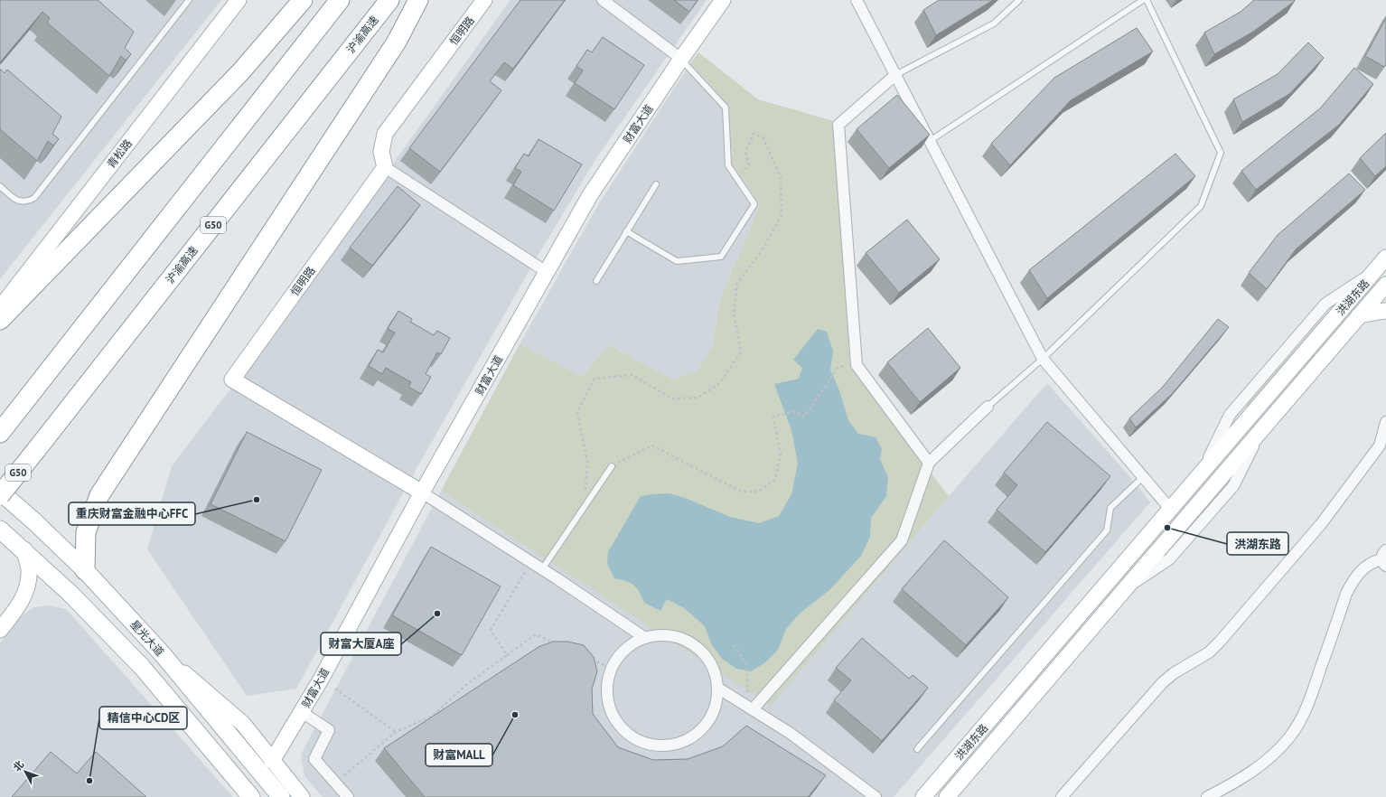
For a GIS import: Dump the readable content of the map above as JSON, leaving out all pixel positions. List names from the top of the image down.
{
  "streets": {
    "highway": ["沪渝高速", "G50"],
    "main road": ["星光大道"],
    "street": [
      "恒明路",
      "财富大道",
      "青松路",
      "洪湖东路"
    ]
  },
  "crossings": [
    ["恒明路", "财富大道"]
  ],
  "places": [
    "重庆财富金融中心FFC",
    "洪湖东路",
    "财富大厦A座",
    "财富MALL",
    "精信中心CD区"
  ],
  "north": "top left"
}
